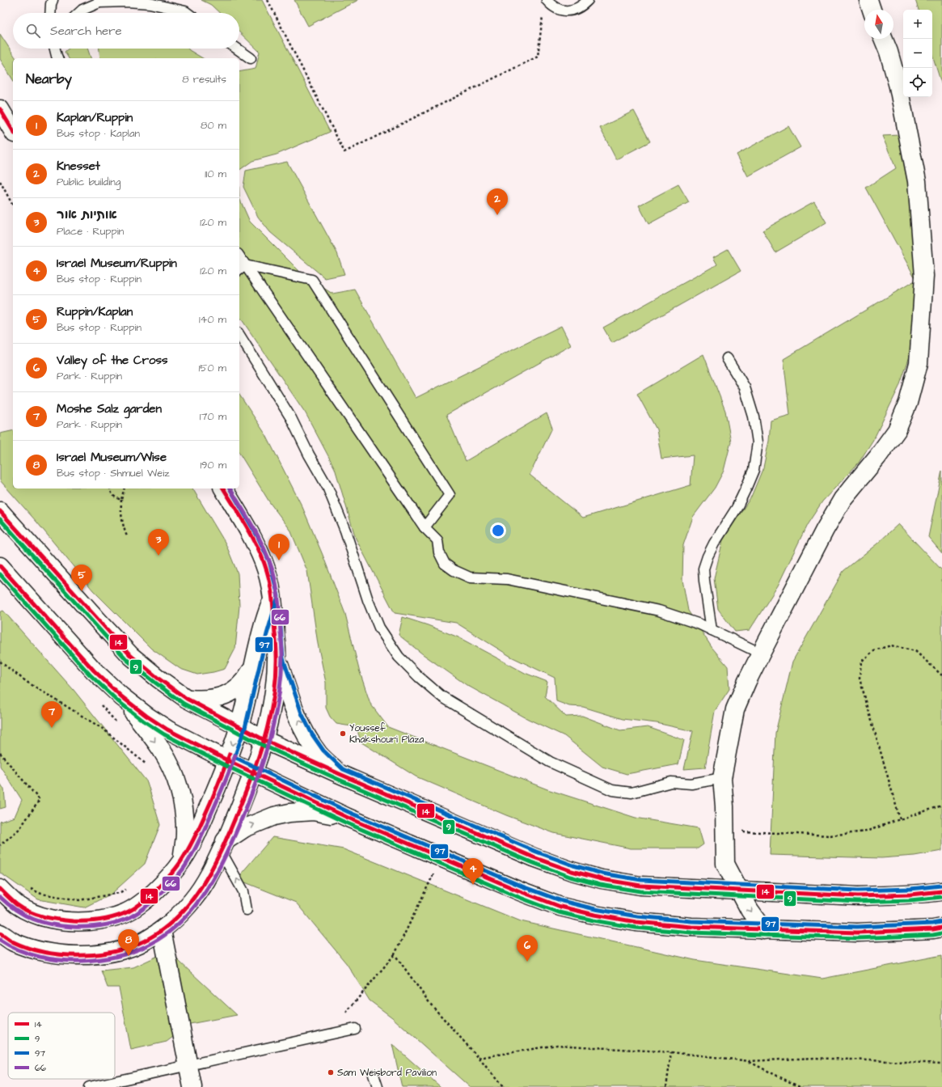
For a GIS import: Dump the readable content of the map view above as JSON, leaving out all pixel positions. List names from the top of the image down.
{
  "places": ["Youssef Khakshouri Plaza", "Sam Weisbord Pavilion"],
  "lines": [
    "transit line 14",
    "transit line 97",
    "transit line 66",
    "transit line 9"
  ],
  "legend": [
    "14",
    "9",
    "97",
    "66"
  ],
  "north": "top",
  "page": {
    "map_buttons": ["+", "−"],
    "search": "Search here",
    "heading": ["Nearby", "8 results"],
    "list": [
      {
        "mark": "1",
        "name": "Kaplan/Ruppin",
        "note": "Bus stop · Kaplan",
        "value": "80 m"
      },
      {
        "mark": "2",
        "name": "Knesset",
        "note": "Public building",
        "value": "110 m"
      },
      {
        "mark": "3",
        "name": "אותיות אור",
        "note": "Place · Ruppin",
        "value": "120 m"
      },
      {
        "mark": "4",
        "name": "Israel Museum/Ruppin",
        "note": "Bus stop · Ruppin",
        "value": "120 m"
      },
      {
        "mark": "5",
        "name": "Ruppin/Kaplan",
        "note": "Bus stop · Ruppin",
        "value": "140 m"
      },
      {
        "mark": "6",
        "name": "Valley of the Cross",
        "note": "Park · Ruppin",
        "value": "150 m"
      },
      {
        "mark": "7",
        "name": "Moshe Salz garden",
        "note": "Park · Ruppin",
        "value": "170 m"
      },
      {
        "mark": "8",
        "name": "Israel Museum/Wise",
        "note": "Bus stop · Shmuel Weiz",
        "value": "190 m"
      }
    ],
    "pins": [
      "2",
      "3",
      "1",
      "5",
      "7",
      "4",
      "8",
      "6"
    ]
  }
}
